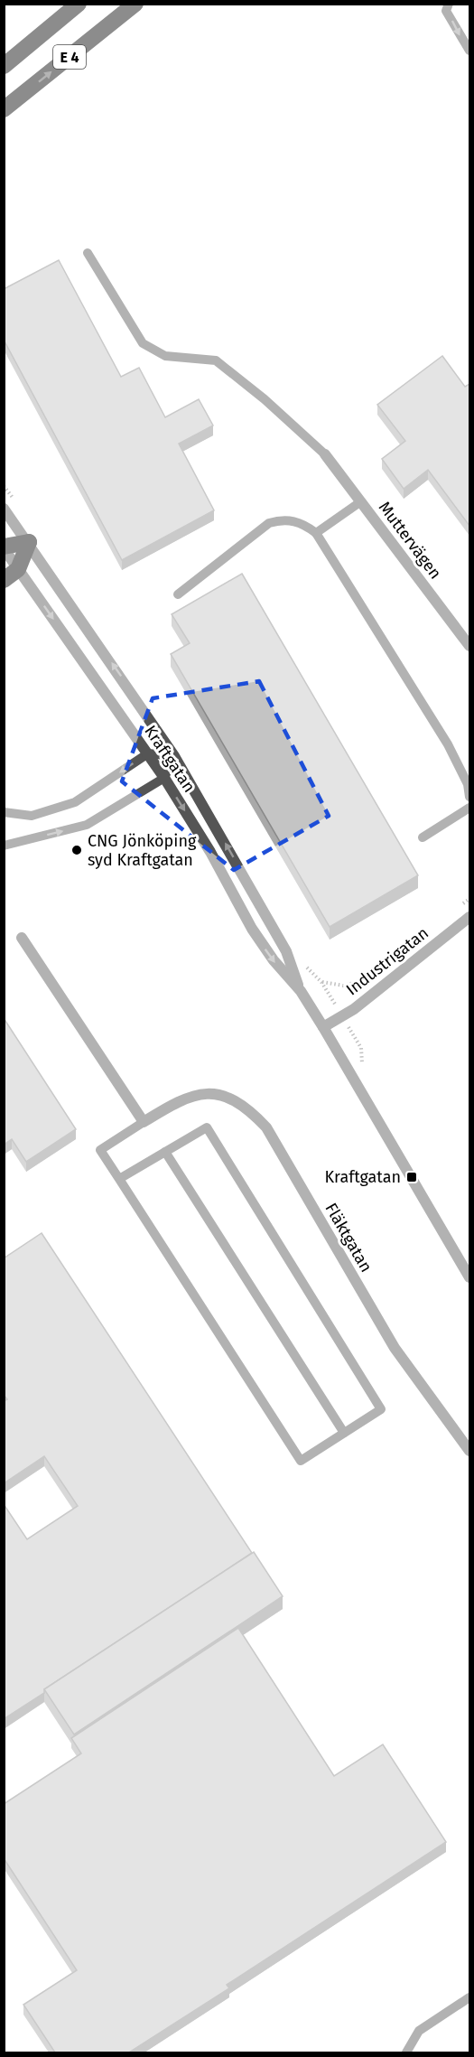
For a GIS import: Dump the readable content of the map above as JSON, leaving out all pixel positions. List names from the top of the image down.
{
  "streets": {
    "highway": ["E 4"],
    "street": [
      "Muttervägen",
      "Kraftgatan",
      "Industrigatan",
      "Fläktgatan"
    ]
  },
  "crossings": [
    ["Kraftgatan", "Industrigatan"]
  ],
  "places": {
    "other": ["CNG Jönköping syd Kraftgatan"],
    "transit": ["Kraftgatan"]
  }
}
